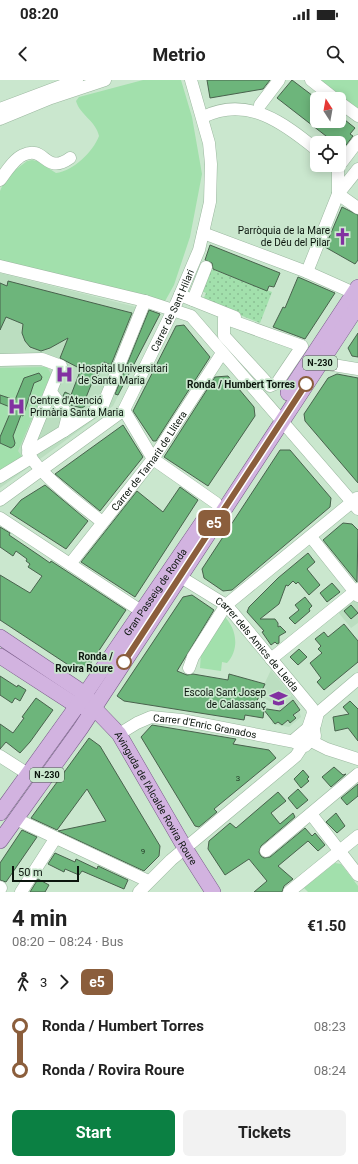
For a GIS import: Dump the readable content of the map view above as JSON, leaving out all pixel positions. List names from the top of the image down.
{
  "streets": {
    "main road": ["N-230", "Gran Passeig de Ronda", "Avinguda de l'Alcalde Rovira Roure"],
    "street": [
      "Carrer de Sant Hilari",
      "Carrer de Tamarit de Llitera",
      "Carrer dels Amics de Lleida",
      "Carrer d'Enric Granados"
    ]
  },
  "crossings": [
    ["Gran Passeig de Ronda", "Carrer dels Amics de Lleida"],
    ["Gran Passeig de Ronda", "Avinguda de l'Alcalde Rovira Roure"],
    ["Carrer dels Amics de Lleida", "Carrer d'Enric Granados"],
    ["Carrer d'Enric Granados", "Avinguda de l'Alcalde Rovira Roure"]
  ],
  "places": {
    "church": ["Parròquia de la Mare de Déu del Pilar"],
    "hospital": ["Hospital Universitari de Santa Maria", "Centre d'Atenció Primària Santa Maria"],
    "other": ["Ronda / Humbert Torres", "Ronda / Rovira Roure"],
    "school or university": ["Escola Sant Josep de Calassanç"]
  },
  "lines": ["bus line e5"],
  "house_numbers": ["3", "9"],
  "scale_bar": "50 m",
  "north": "top",
  "page": {
    "status": "08:20",
    "header": "Metrio",
    "on_map": "e5",
    "scale": "50 m",
    "heading": ["4 min", "08:20 – 08:24 · Bus", "€1.50"],
    "legs": ["3", "e5"],
    "list": [
      {
        "name": "Ronda / Humbert Torres",
        "value": "08:23"
      },
      {
        "name": "Ronda / Rovira Roure",
        "value": "08:24"
      }
    ],
    "buttons": ["Start", "Tickets"]
  }
}
